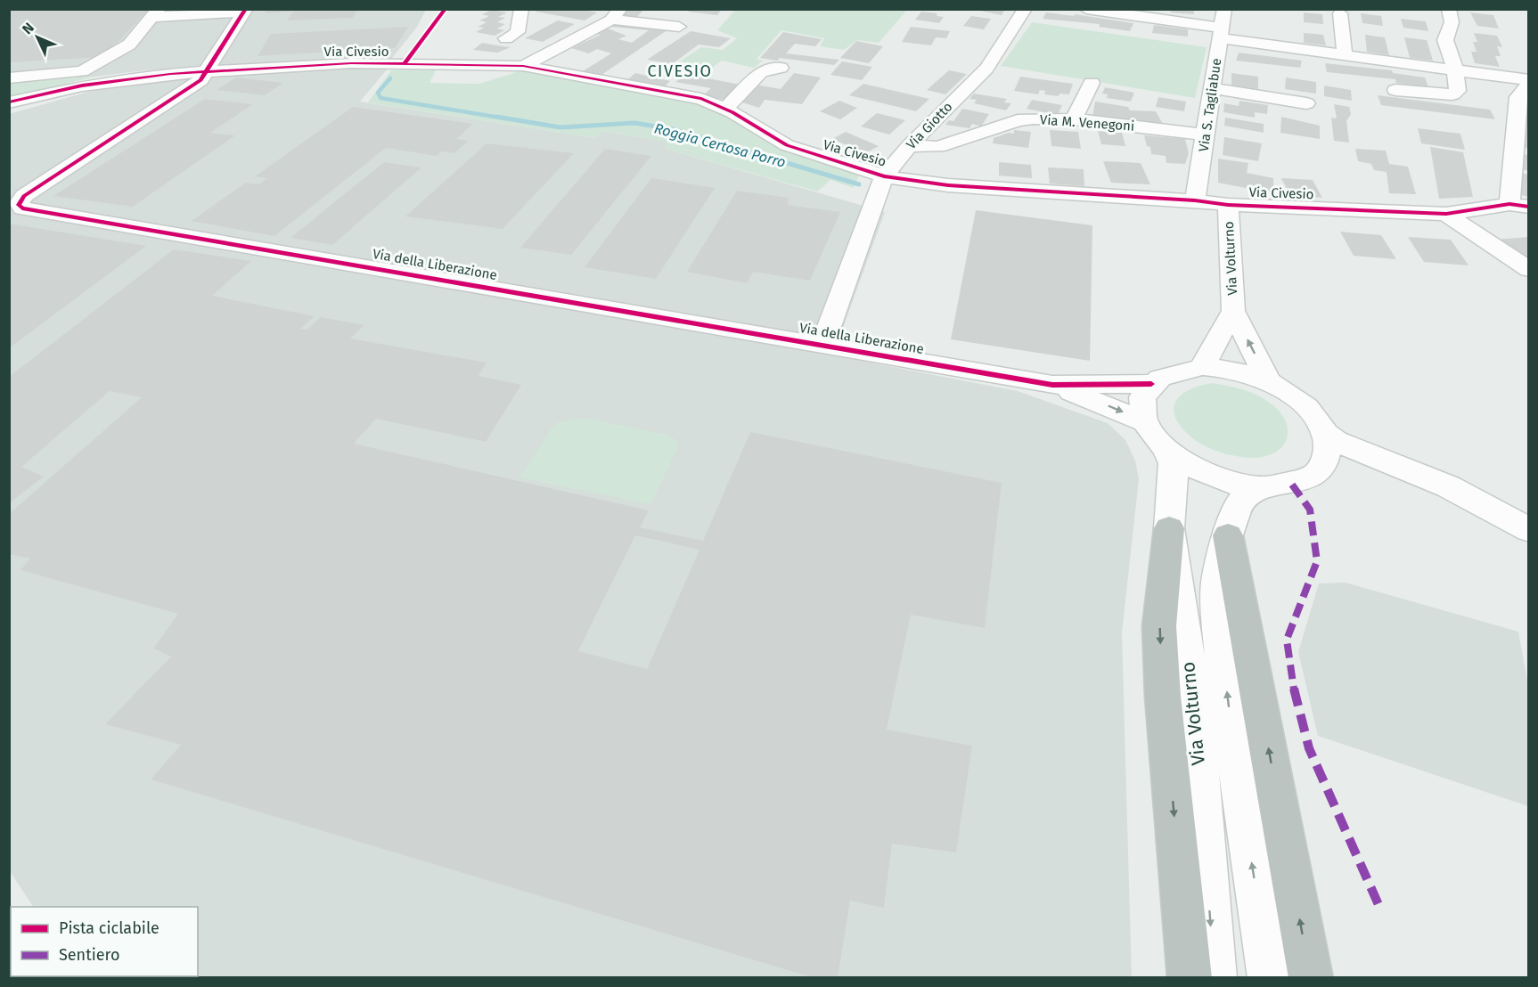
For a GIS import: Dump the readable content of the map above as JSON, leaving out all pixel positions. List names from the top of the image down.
{
  "streets": {
    "street": [
      "Via Civesio",
      "Via S. Tagliabue",
      "Via M. Venegoni",
      "Via Giotto",
      "Via Volturno",
      "Via della Liberazione"
    ]
  },
  "crossings": [
    ["Via Civesio", "Via S. Tagliabue"],
    ["Via Civesio", "Via Giotto"],
    ["Via Civesio", "Via Volturno"],
    ["Via Civesio", "Via della Liberazione"],
    ["Via S. Tagliabue", "Via M. Venegoni"],
    ["Via M. Venegoni", "Via Giotto"],
    ["Via Giotto", "Via della Liberazione"],
    ["Via Volturno", "Via della Liberazione"]
  ],
  "districts": ["CIVESIO"],
  "water": ["Roggia Certosa Porro"],
  "legend": ["Pista ciclabile", "Sentiero"],
  "north": "top left"
}
